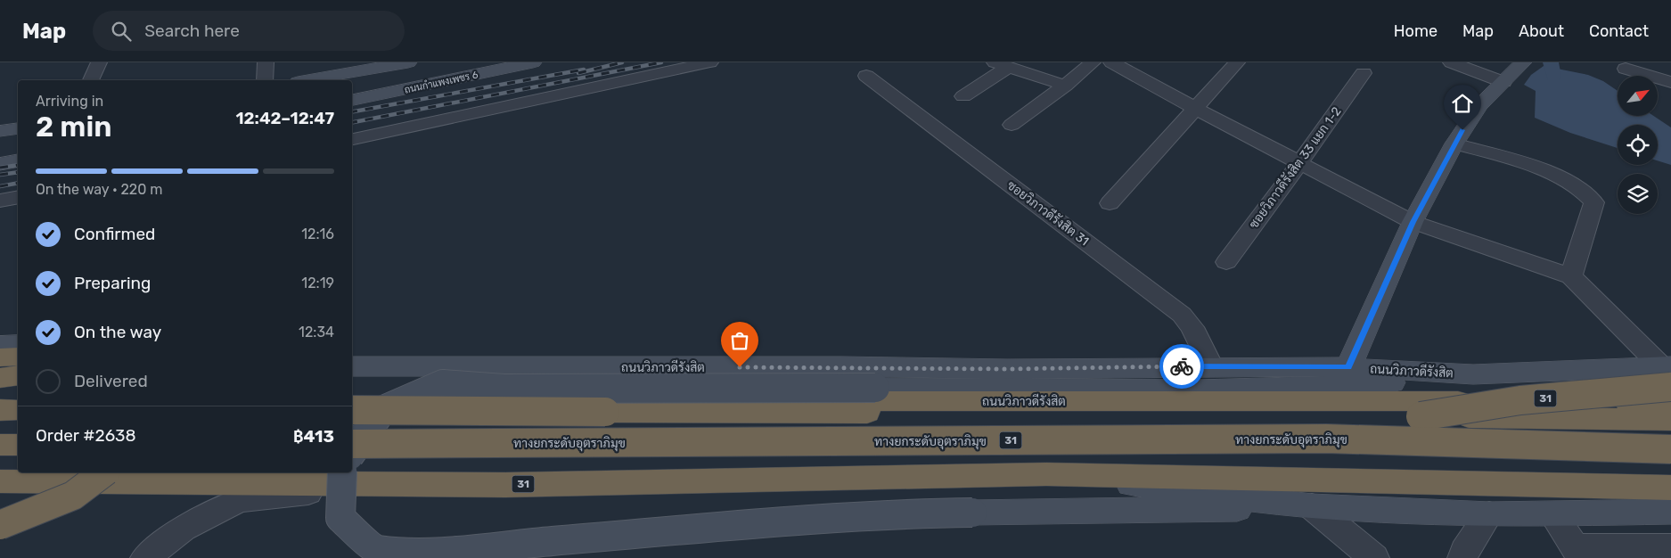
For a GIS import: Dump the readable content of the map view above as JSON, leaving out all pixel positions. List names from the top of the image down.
{
  "streets": {
    "highway": ["ถนนวิภาวดีรังสิต", "31", "ทางยกระดับอุตราภิมุข"],
    "main road": ["ถนนกำแพงเพชร 6"],
    "street": ["ซอยวิภาวดีรังสิต 33 แยก 1-2", "ซอยวิภาวดีรังสิต 31"]
  },
  "crossings": [
    ["ซอยวิภาวดีรังสิต 31", "ถนนวิภาวดีรังสิต"],
    ["31", "ทางยกระดับอุตราภิมุข"]
  ],
  "north": "top right",
  "page": {
    "header": "Map",
    "search": "Search here",
    "nav": [
      "Home",
      "Map",
      "About",
      "Contact"
    ],
    "heading": ["2 min", "Arriving in", "12:42–12:47"],
    "panel": ["Order #2638", "฿413"],
    "bar": "On the way · 220 m",
    "list": [
      ["Confirmed", "12:16"],
      ["Preparing", "12:19"],
      ["On the way", "12:34"],
      "Delivered"
    ]
  }
}
